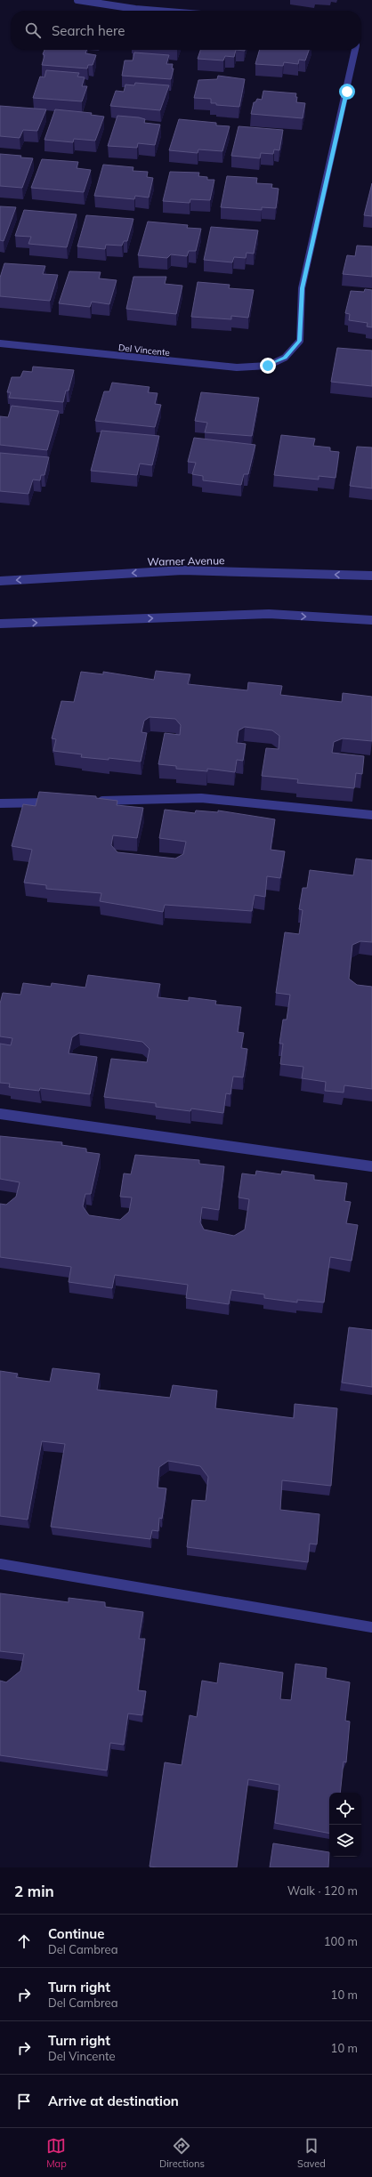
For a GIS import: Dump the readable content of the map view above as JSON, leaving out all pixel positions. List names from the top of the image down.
{
  "streets": {
    "street": ["Del Vincente", "Warner Avenue"]
  },
  "page": {
    "search": "Search here",
    "heading": ["2 min", "Walk · 120 m"],
    "list": [
      ["Continue", "Del Cambrea", "100 m"],
      ["Turn right", "Del Cambrea", "10 m"],
      ["Turn right", "Del Vincente", "10 m"],
      "Arrive at destination"
    ],
    "nav": ["Map", "Directions", "Saved"]
  }
}
